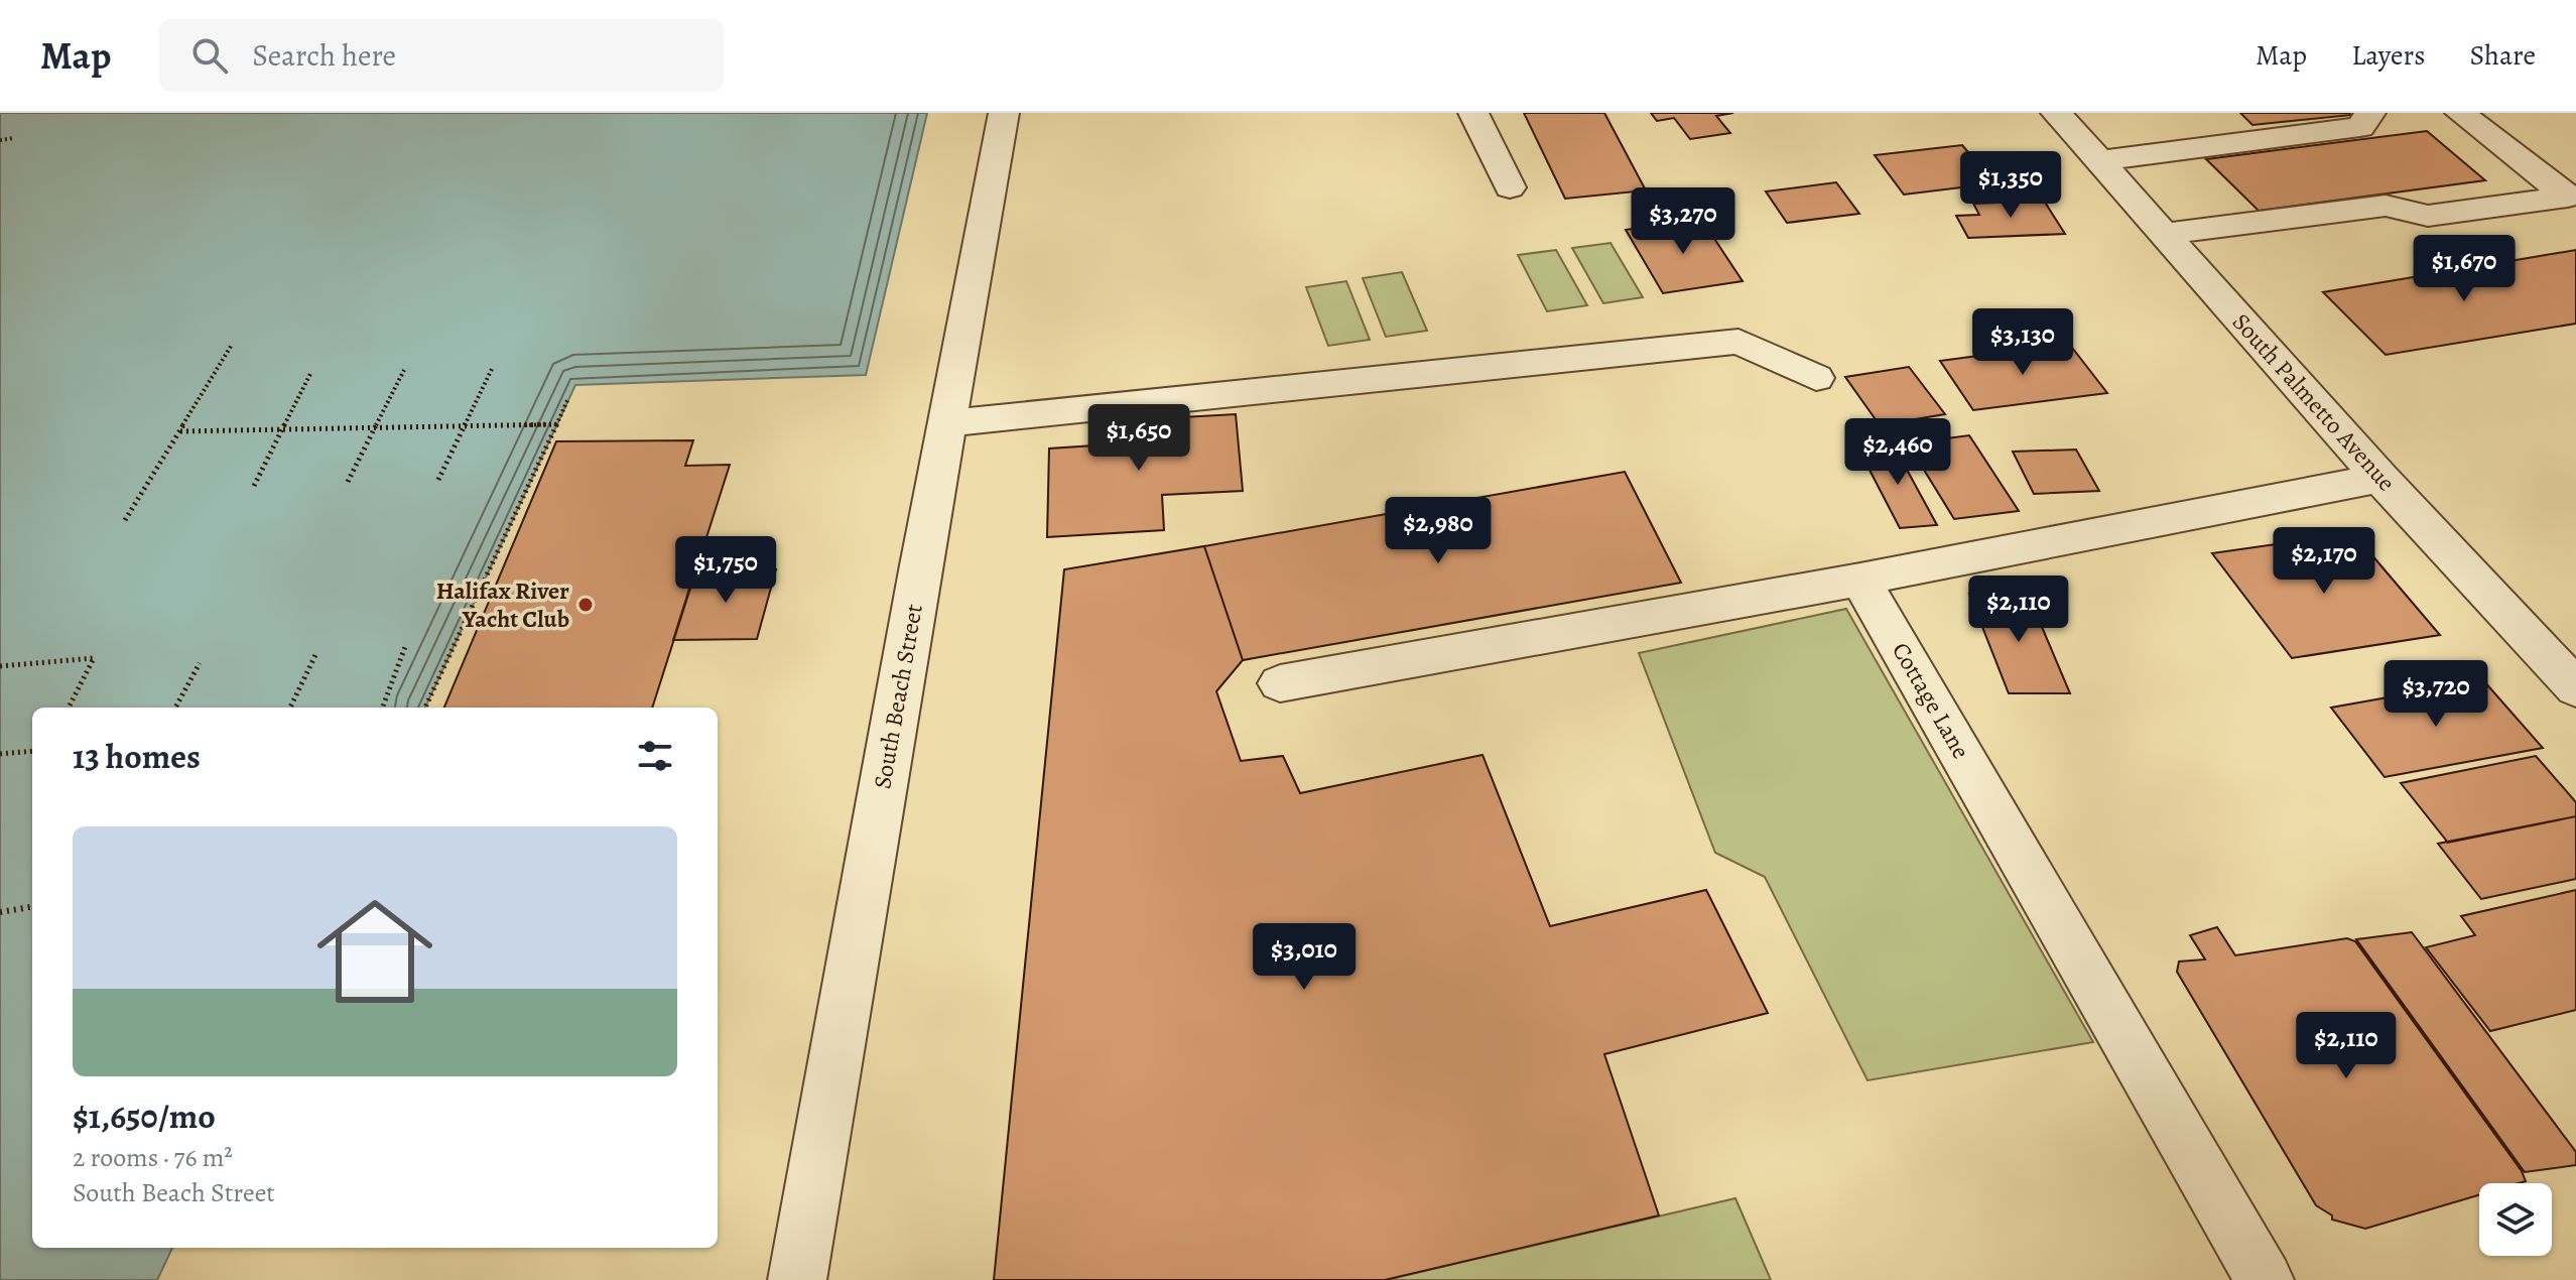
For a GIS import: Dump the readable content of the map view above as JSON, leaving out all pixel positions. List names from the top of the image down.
{
  "streets": {
    "street": ["South Palmetto Avenue", "South Beach Street", "Cottage Lane"]
  },
  "places": ["Halifax River Yacht Club"],
  "page": {
    "header": "Map",
    "search": "Search here",
    "nav": ["Map", "Layers", "Share"],
    "price": [
      "$1,350",
      "$3,270",
      "$1,670",
      "$3,130",
      "$1,650",
      "$2,460",
      "$2,980",
      "$2,170",
      "$1,750",
      "$2,110",
      "$3,720",
      "$3,010",
      "$2,110"
    ],
    "heading": "13 homes",
    "list": [
      {
        "name": "$1,650/mo",
        "note": "2 rooms · 76 m² · South Beach Street"
      }
    ]
  }
}
